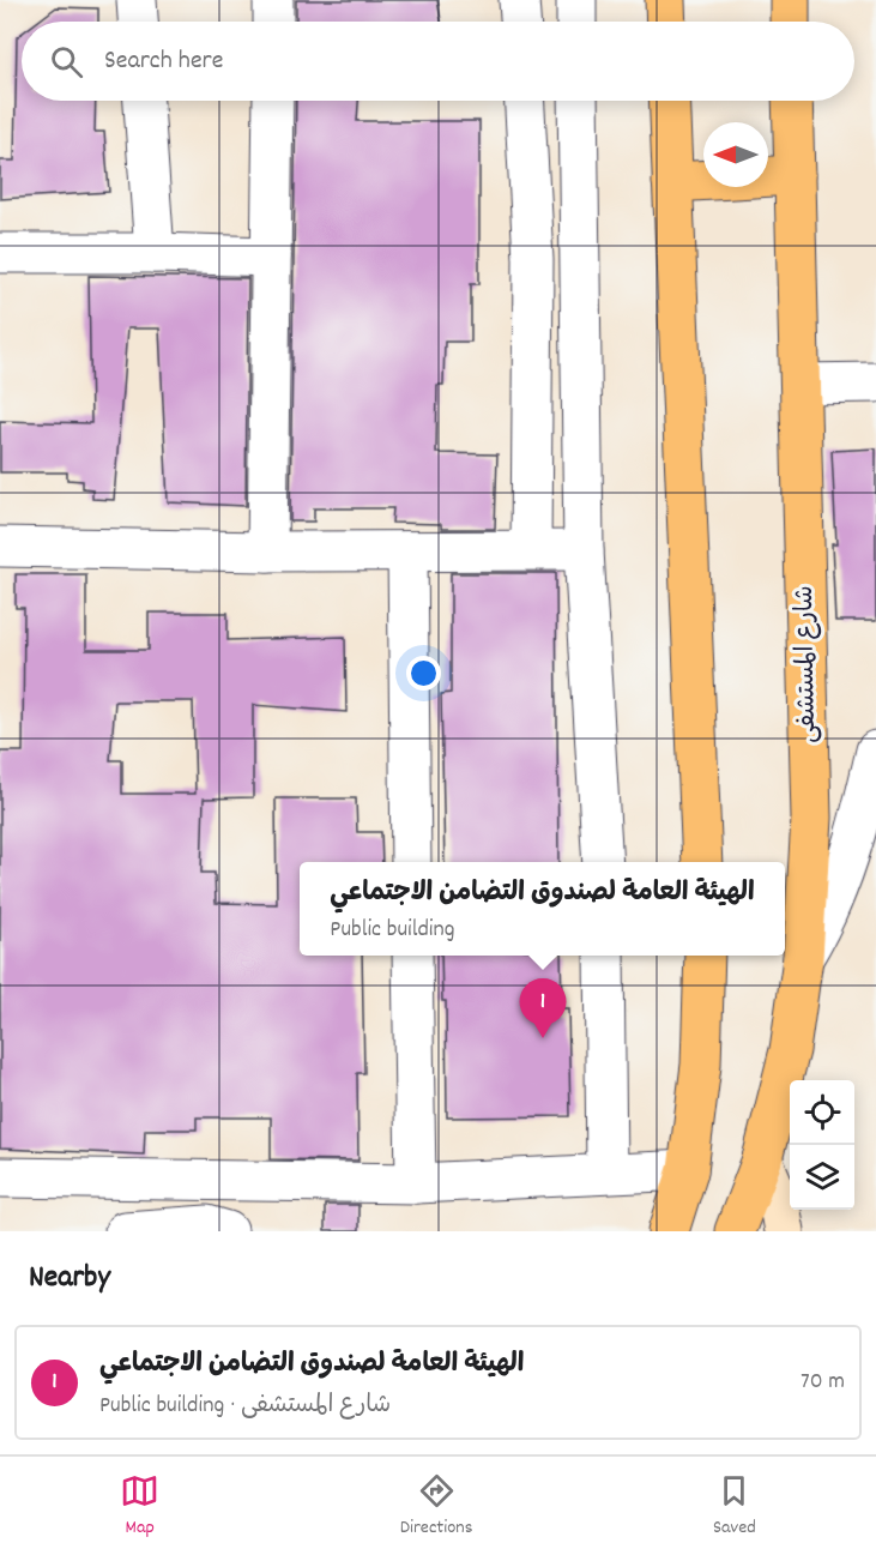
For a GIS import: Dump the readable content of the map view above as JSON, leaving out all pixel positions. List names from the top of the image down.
{
  "streets": {
    "main road": ["شارع المستشفى"]
  },
  "north": "left",
  "page": {
    "search": "Search here",
    "popup": ["الهيئة العامة لصندوق التضامن الاجتماعي", "Public building"],
    "pins": "1",
    "heading": "Nearby",
    "list": [
      {
        "mark": "1",
        "name": "الهيئة العامة لصندوق التضامن الاجتماعي",
        "note": "Public building · شارع المستشفى",
        "value": "70 m"
      }
    ],
    "nav": ["Map", "Directions", "Saved"]
  }
}
